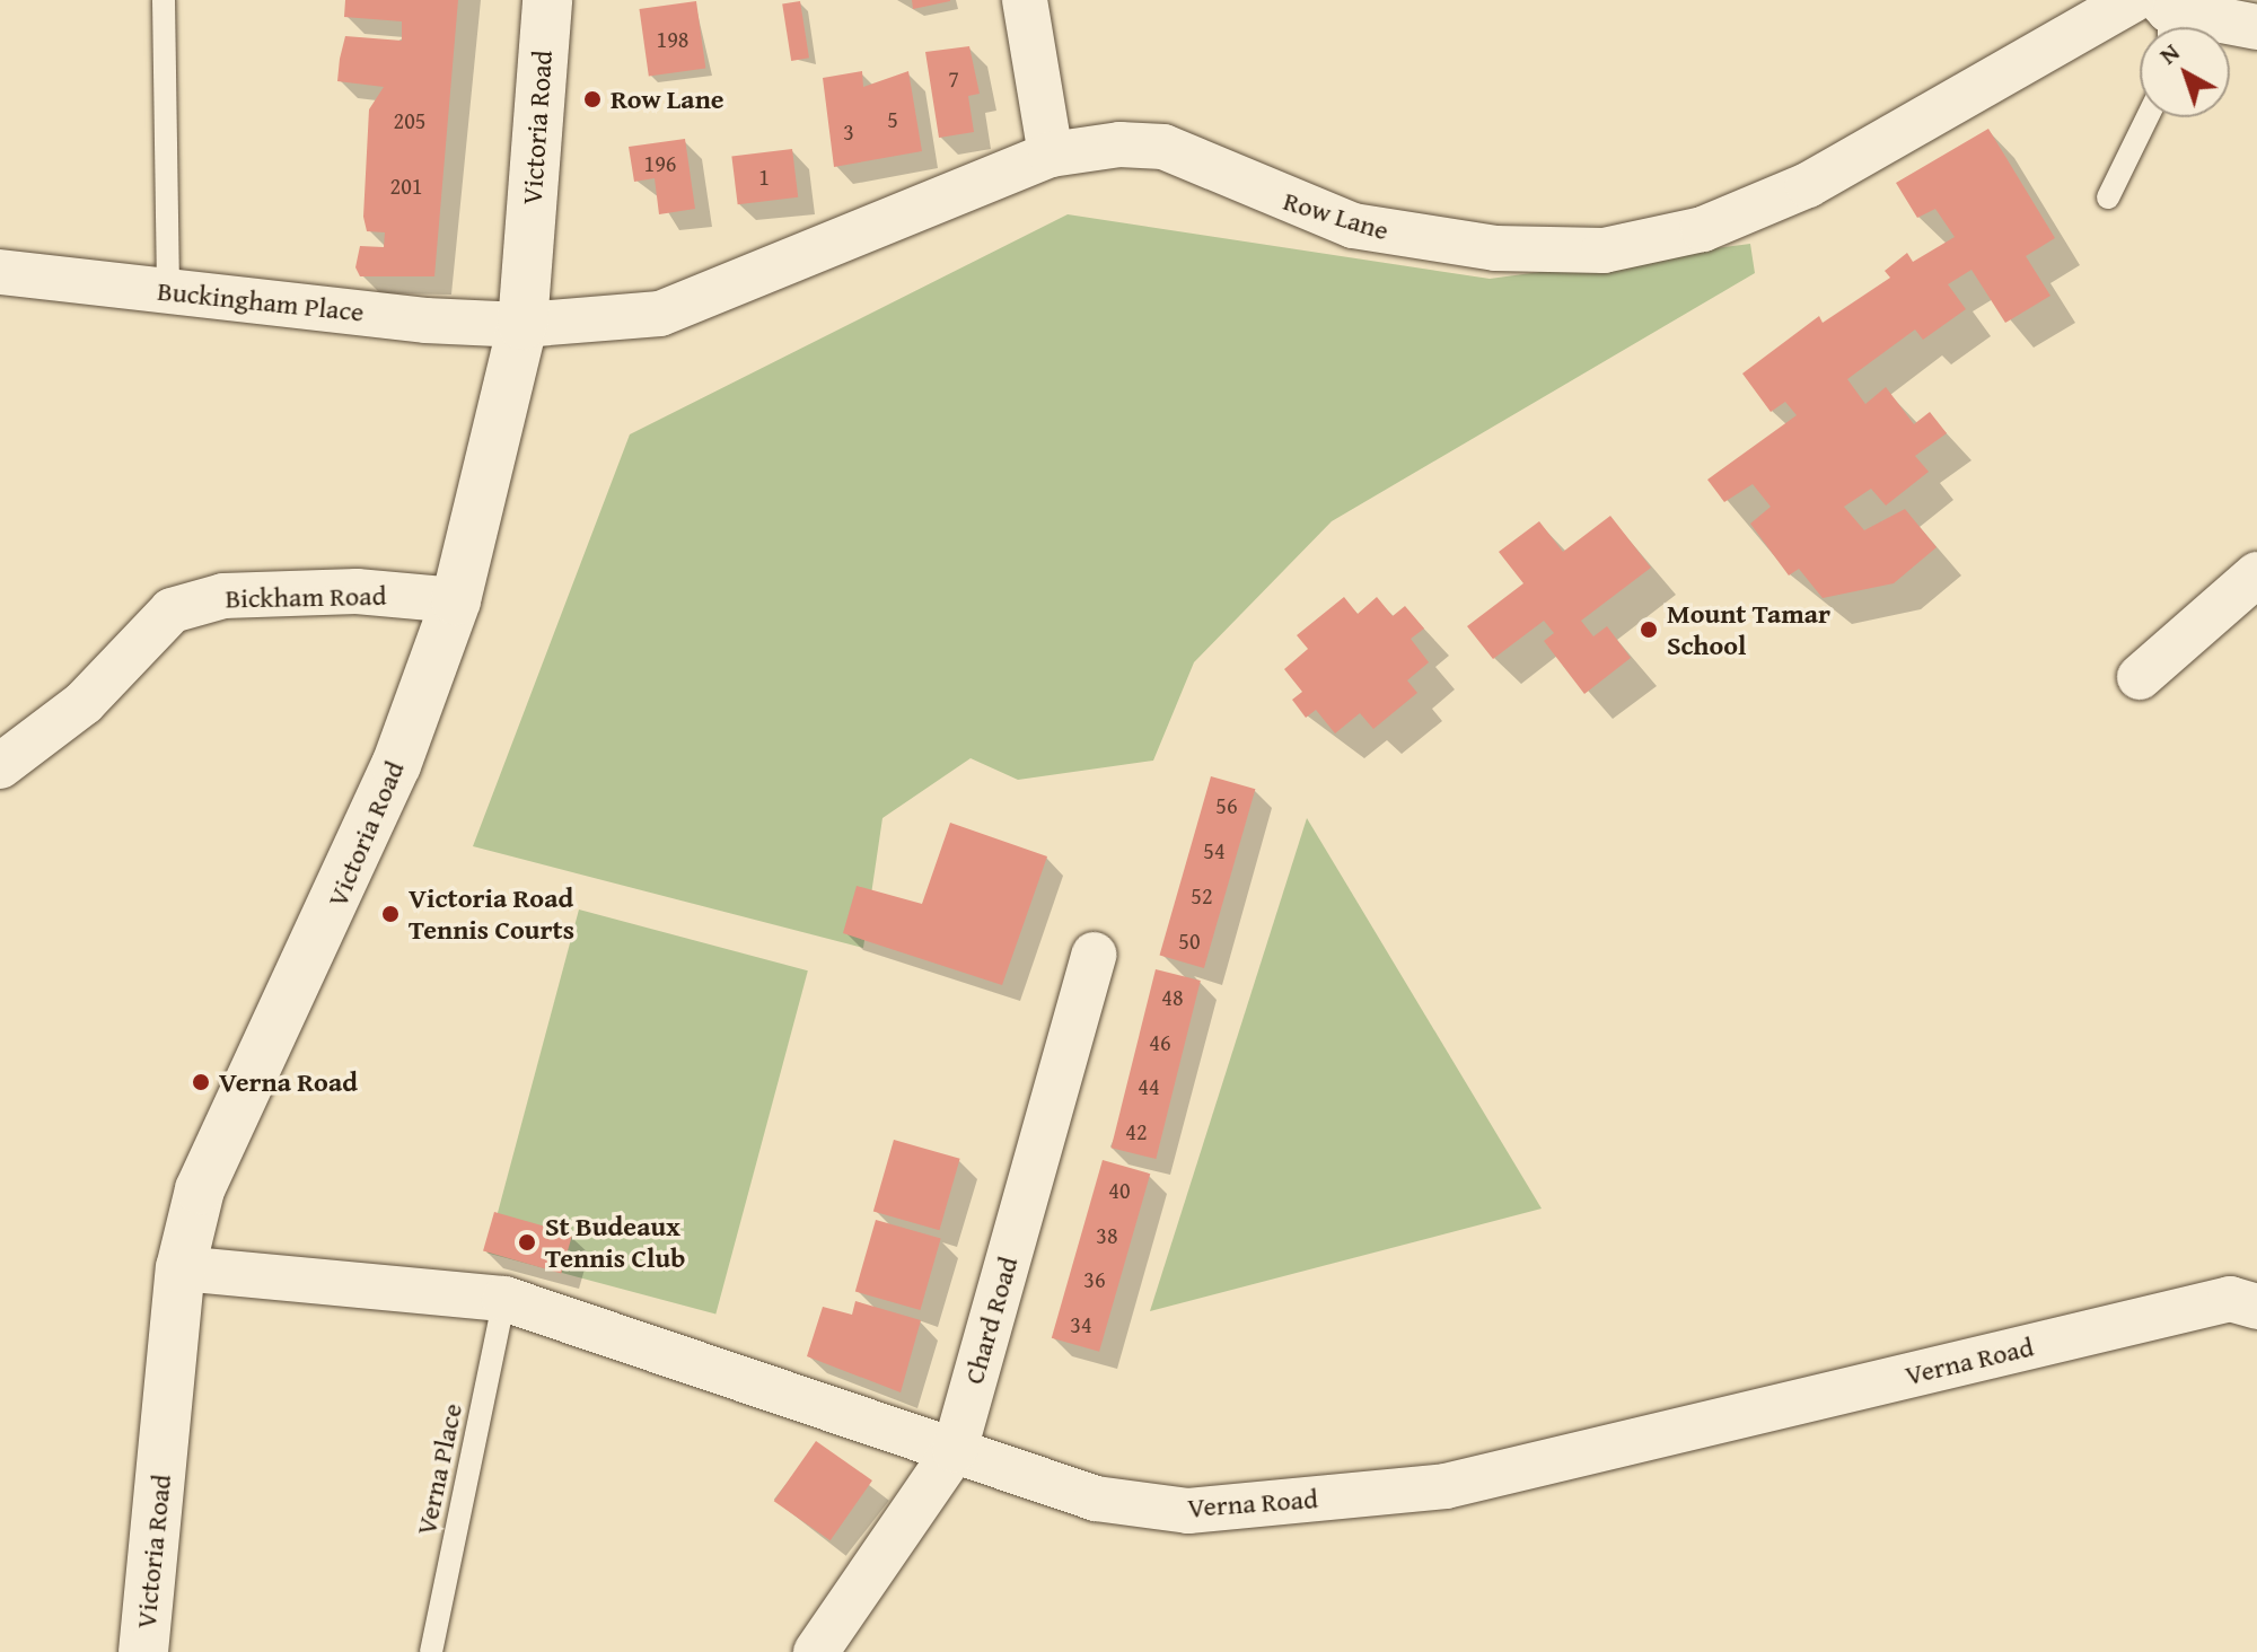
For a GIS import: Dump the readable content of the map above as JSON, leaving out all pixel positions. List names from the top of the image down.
{
  "streets": {
    "street": [
      "Victoria Road",
      "Row Lane",
      "Buckingham Place",
      "Bickham Road",
      "Chard Road",
      "Verna Road"
    ],
    "lane": ["Verna Place"]
  },
  "crossings": [
    ["Victoria Road", "Row Lane"],
    ["Victoria Road", "Buckingham Place"],
    ["Victoria Road", "Bickham Road"],
    ["Victoria Road", "Verna Road"],
    ["Row Lane", "Buckingham Place"],
    ["Chard Road", "Verna Road"],
    ["Verna Road", "Verna Place"]
  ],
  "places": [
    "Row Lane",
    "Mount Tamar School",
    "Victoria Road Tennis Courts",
    "Verna Road",
    "St Budeaux Tennis Club"
  ],
  "house_numbers": [
    "198",
    "7",
    "5",
    "205",
    "3",
    "196",
    "1",
    "201",
    "56",
    "54",
    "52",
    "50",
    "48",
    "46",
    "44",
    "42",
    "40",
    "38",
    "36",
    "34"
  ],
  "north": "top left"
}
